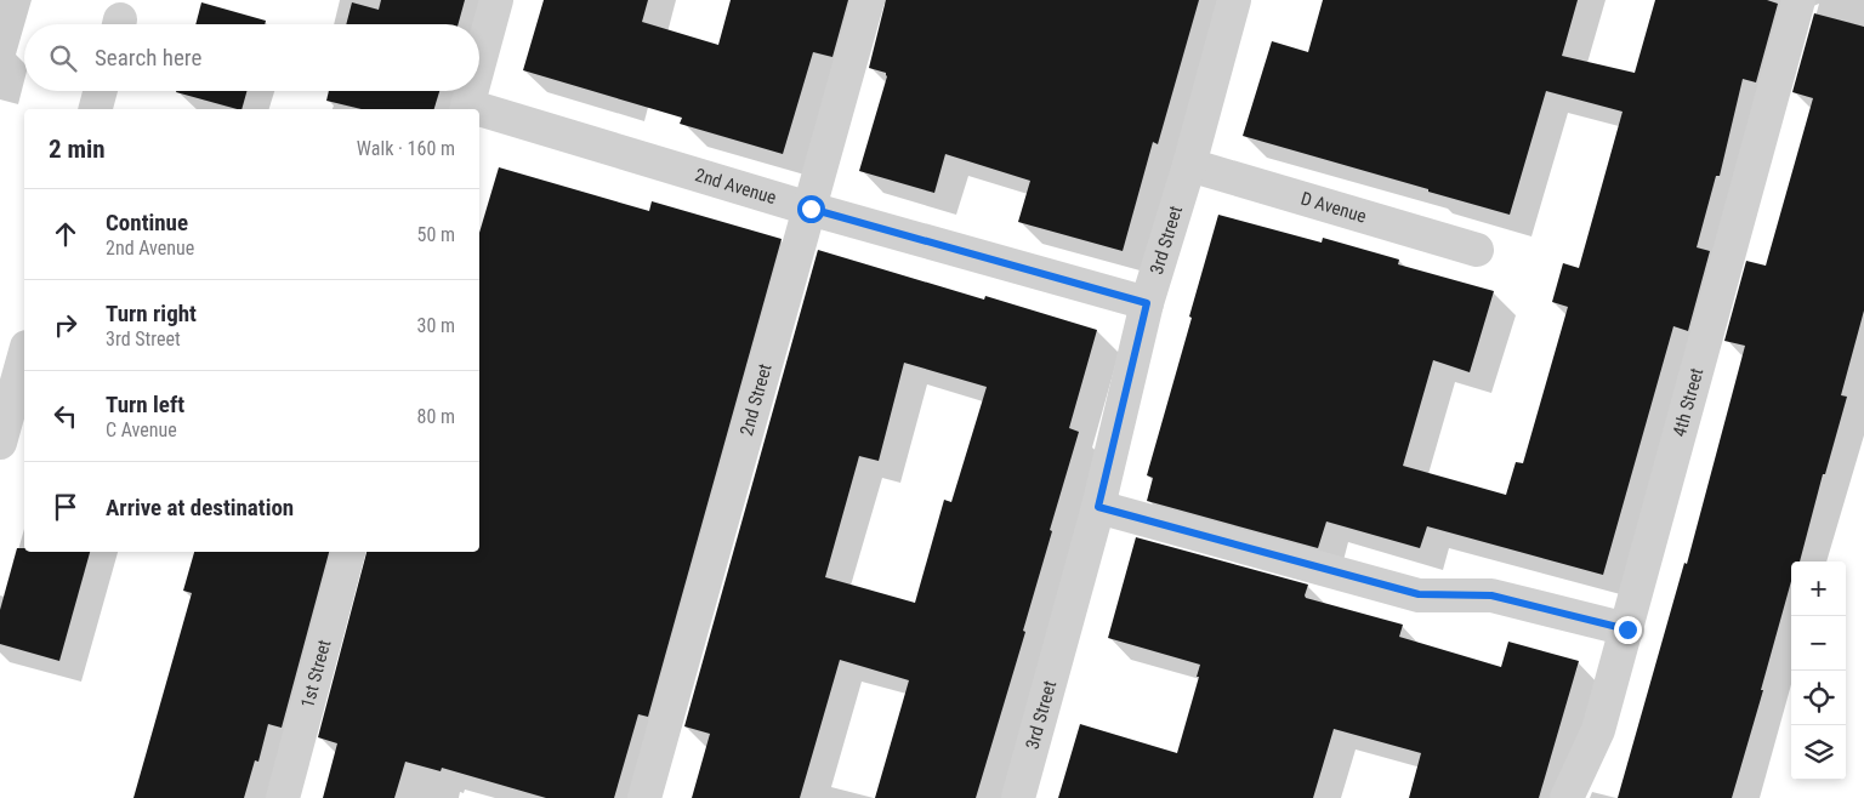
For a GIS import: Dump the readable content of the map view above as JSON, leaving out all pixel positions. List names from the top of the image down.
{
  "streets": {
    "street": [
      "2nd Avenue",
      "D Avenue",
      "3rd Street",
      "2nd Street",
      "4th Street",
      "1st Street"
    ]
  },
  "crossings": [
    ["2nd Avenue", "3rd Street"],
    ["2nd Avenue", "2nd Street"],
    ["D Avenue", "3rd Street"]
  ],
  "page": {
    "search": "Search here",
    "heading": ["2 min", "Walk · 160 m"],
    "list": [
      ["Continue", "2nd Avenue", "50 m"],
      ["Turn right", "3rd Street", "30 m"],
      ["Turn left", "C Avenue", "80 m"],
      "Arrive at destination"
    ],
    "map_buttons": ["+", "−"]
  }
}
